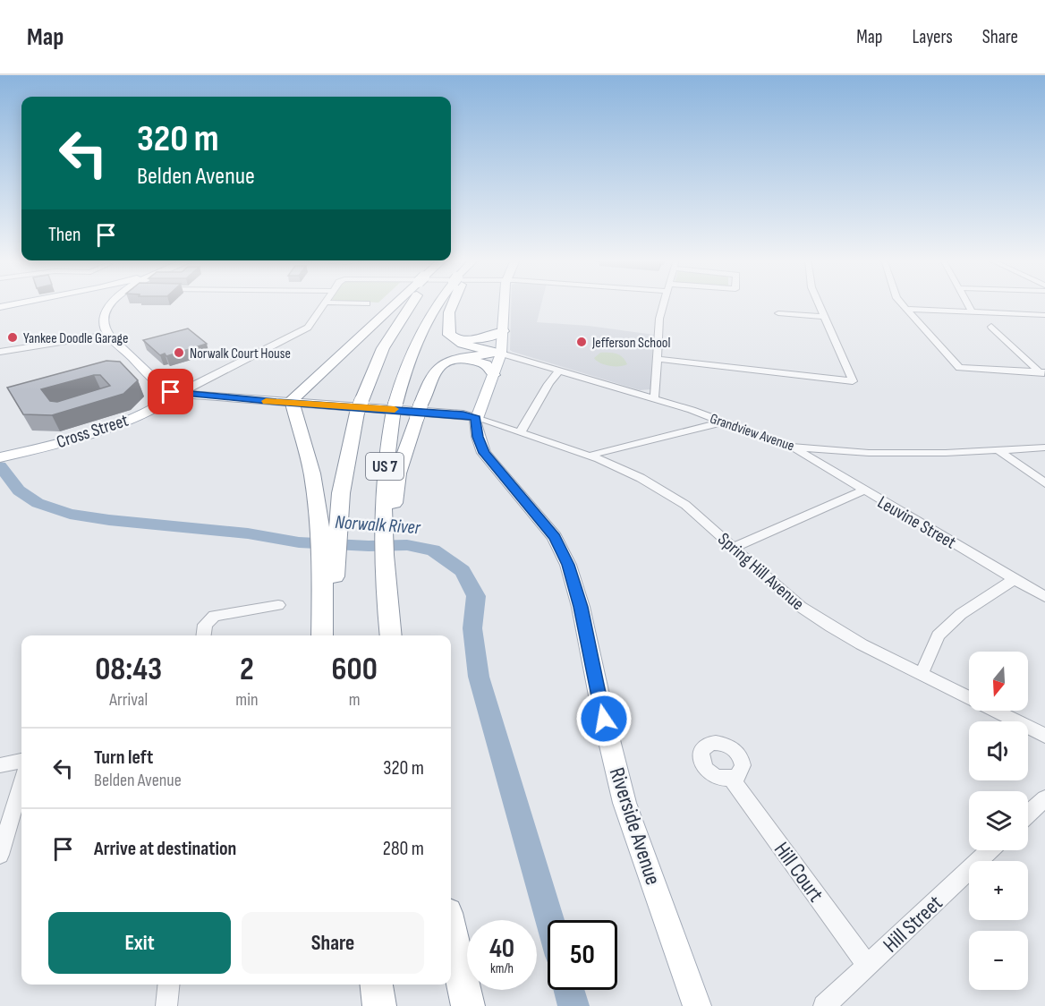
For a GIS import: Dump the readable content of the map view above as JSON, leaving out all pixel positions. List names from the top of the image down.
{
  "streets": {
    "highway": ["US 7"],
    "main road": ["Cross Street", "Riverside Avenue"],
    "street": [
      "Grandview Avenue",
      "Leuvine Street",
      "Spring Hill Avenue",
      "Hill Court",
      "Hill Street"
    ]
  },
  "crossings": [
    ["Grandview Avenue", "Leuvine Street"],
    ["Spring Hill Avenue", "Riverside Avenue"],
    ["Hill Court", "Hill Street"]
  ],
  "water": ["Norwalk River"],
  "places": ["Yankee Doodle Garage", "Jefferson School", "Norwalk Court House"],
  "north": "bottom",
  "page": {
    "header": "Map",
    "nav": ["Map", "Layers", "Share"],
    "turn": ["320 m", "Belden Avenue"],
    "then": "Then",
    "eta": [
      "08:43",
      "Arrival",
      "2",
      "min",
      "600",
      "m"
    ],
    "map_buttons": ["+", "−"],
    "list": [
      {
        "name": "Turn left",
        "note": "Belden Avenue",
        "value": "320 m"
      },
      {
        "name": "Arrive at destination",
        "value": "280 m"
      }
    ],
    "buttons": ["Exit", "Share"],
    "speed": "40 km/h",
    "limit": "50"
  }
}
